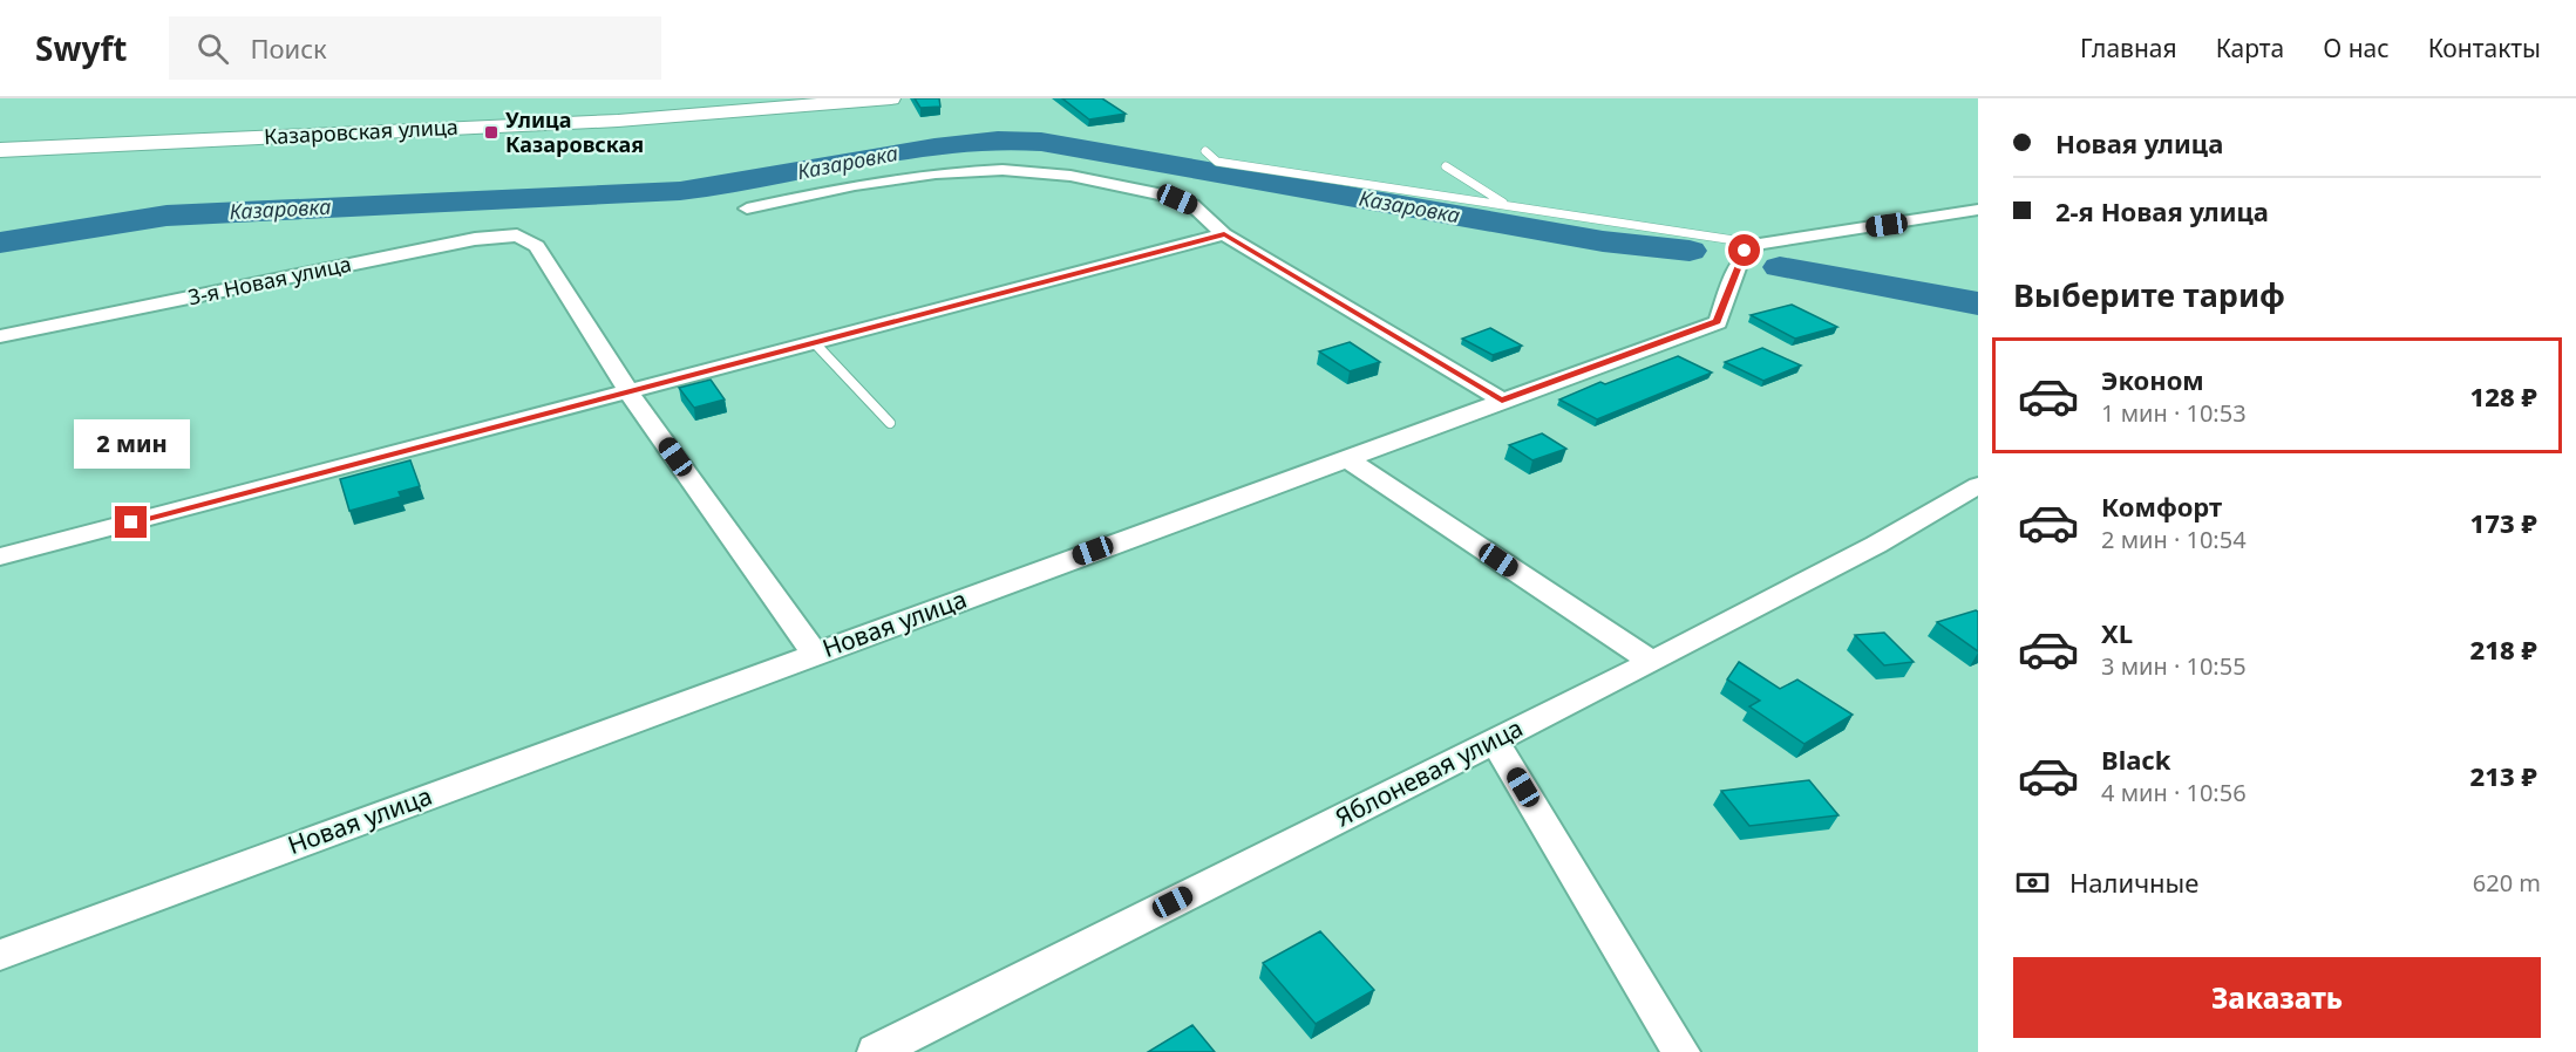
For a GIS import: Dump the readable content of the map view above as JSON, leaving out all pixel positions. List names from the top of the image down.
{
  "streets": {
    "street": [
      "Казаровская улица",
      "3-я Новая улица",
      "Новая улица",
      "Яблоневая улица"
    ]
  },
  "water": ["Казаровка"],
  "places": {
    "transit": ["Улица Казаровская"]
  },
  "page": {
    "header": "Swyft",
    "search": "Поиск",
    "nav": [
      "Главная",
      "Карта",
      "О нас",
      "Контакты"
    ],
    "banner": ["Новая улица", "2-я Новая улица"],
    "heading": "Выберите тариф",
    "list": [
      {
        "name": "Эконом",
        "note": "1 мин · 10:53",
        "value": "128 ₽"
      },
      {
        "name": "Комфорт",
        "note": "2 мин · 10:54",
        "value": "173 ₽"
      },
      {
        "name": "XL",
        "note": "3 мин · 10:55",
        "value": "218 ₽"
      },
      {
        "name": "Black",
        "note": "4 мин · 10:56",
        "value": "213 ₽"
      }
    ],
    "bubble": "2 мин",
    "pay": ["Наличные", "620 m"],
    "buttons": "Заказать"
  }
}
